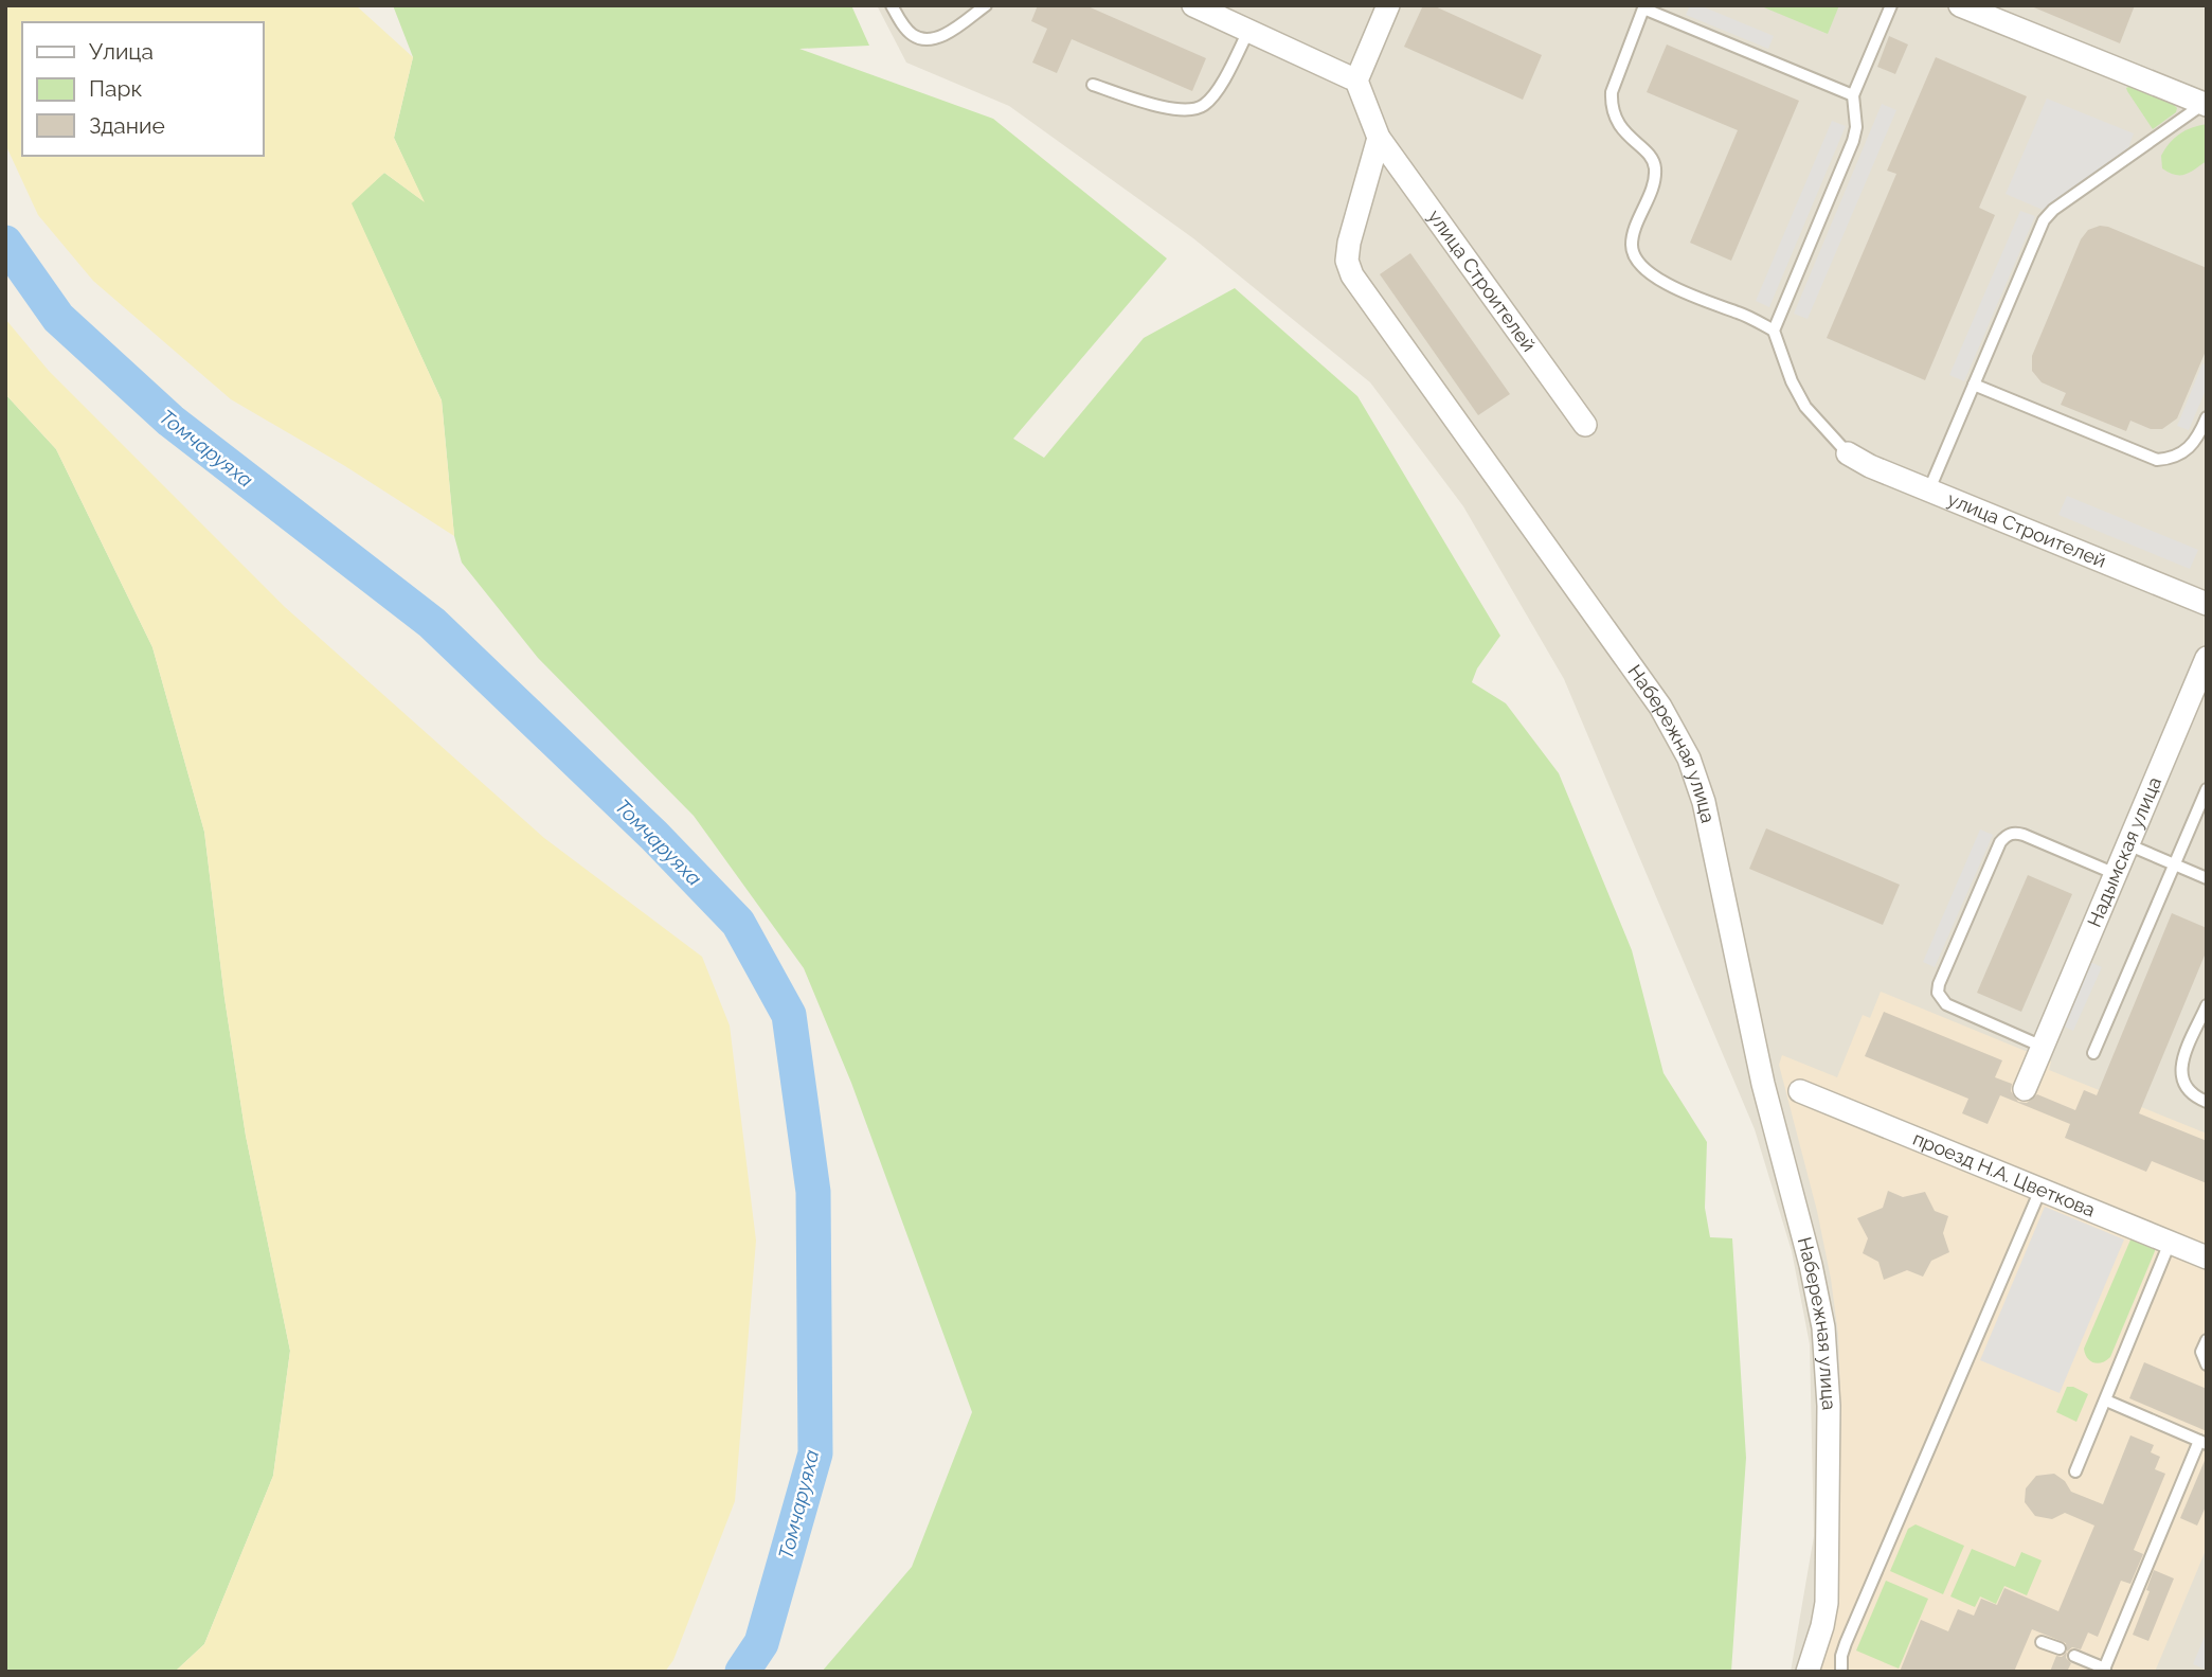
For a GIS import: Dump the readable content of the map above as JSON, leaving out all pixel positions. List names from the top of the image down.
{
  "streets": {
    "street": [
      "улица Строителей",
      "Набережная улица",
      "Надымская улица",
      "проезд Н.А. Цветкова"
    ]
  },
  "crossings": [
    ["улица Строителей", "Набережная улица"]
  ],
  "water": ["Томчаруяха"],
  "legend": ["Улица", "Парк", "Здание"]
}
